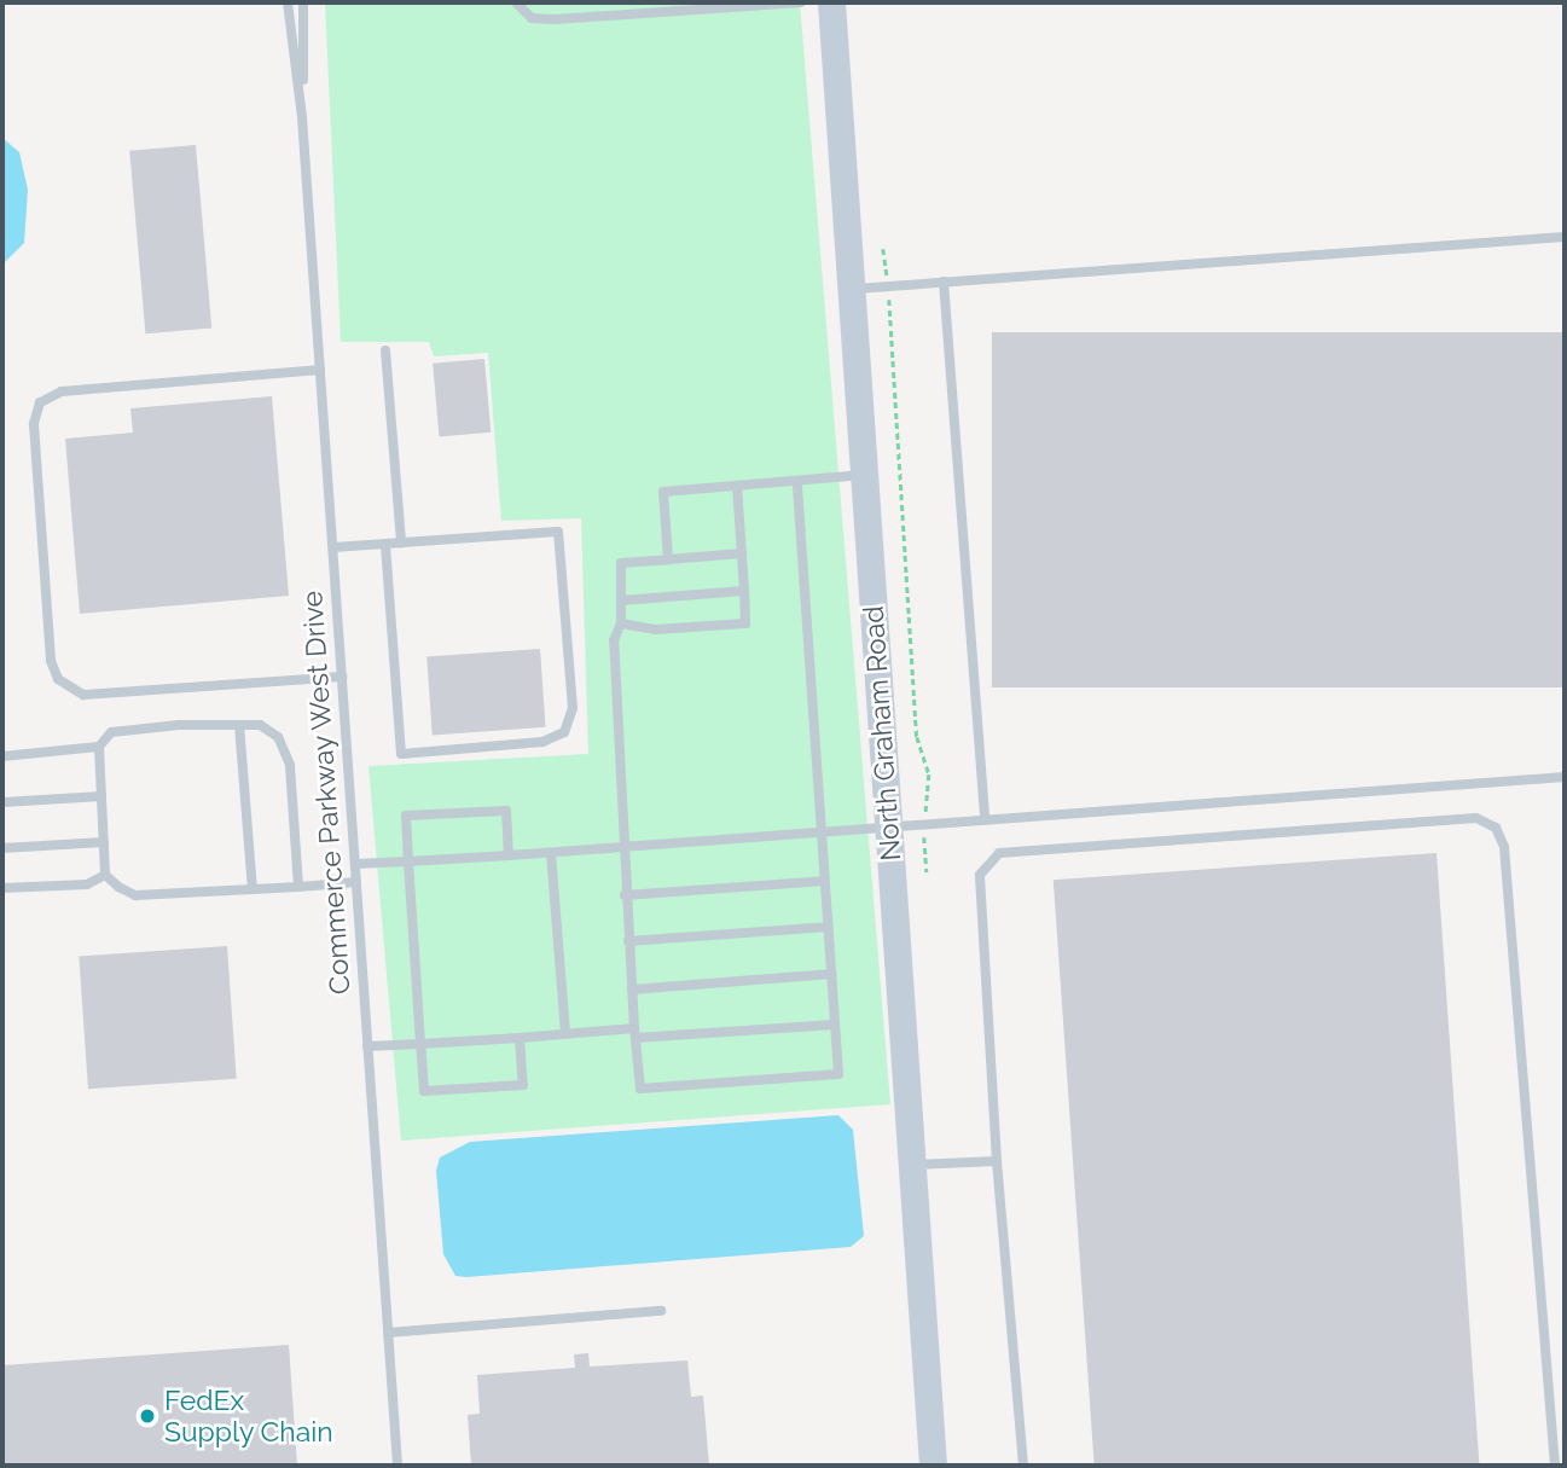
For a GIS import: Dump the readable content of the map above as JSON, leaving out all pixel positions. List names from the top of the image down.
{
  "streets": {
    "street": ["North Graham Road"],
    "lane": ["Commerce Parkway West Drive"]
  },
  "places": ["FedEx Supply Chain"]
}
